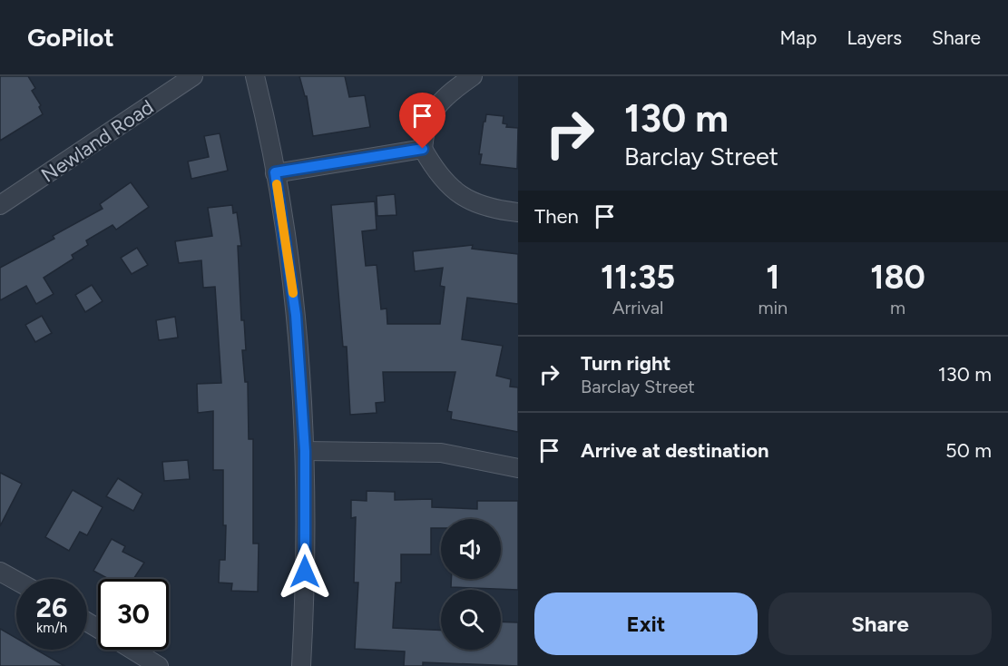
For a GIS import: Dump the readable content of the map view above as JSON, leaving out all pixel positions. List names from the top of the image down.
{
  "streets": {
    "street": ["Newland Road"]
  },
  "page": {
    "header": "GoPilot",
    "nav": ["Map", "Layers", "Share"],
    "turn": ["130 m", "Barclay Street"],
    "then": "Then",
    "eta": [
      "11:35",
      "Arrival",
      "1",
      "min",
      "180",
      "m"
    ],
    "list": [
      {
        "name": "Turn right",
        "note": "Barclay Street",
        "value": "130 m"
      },
      {
        "name": "Arrive at destination",
        "value": "50 m"
      }
    ],
    "speed": "26 km/h",
    "limit": "30",
    "buttons": ["Exit", "Share"]
  }
}
